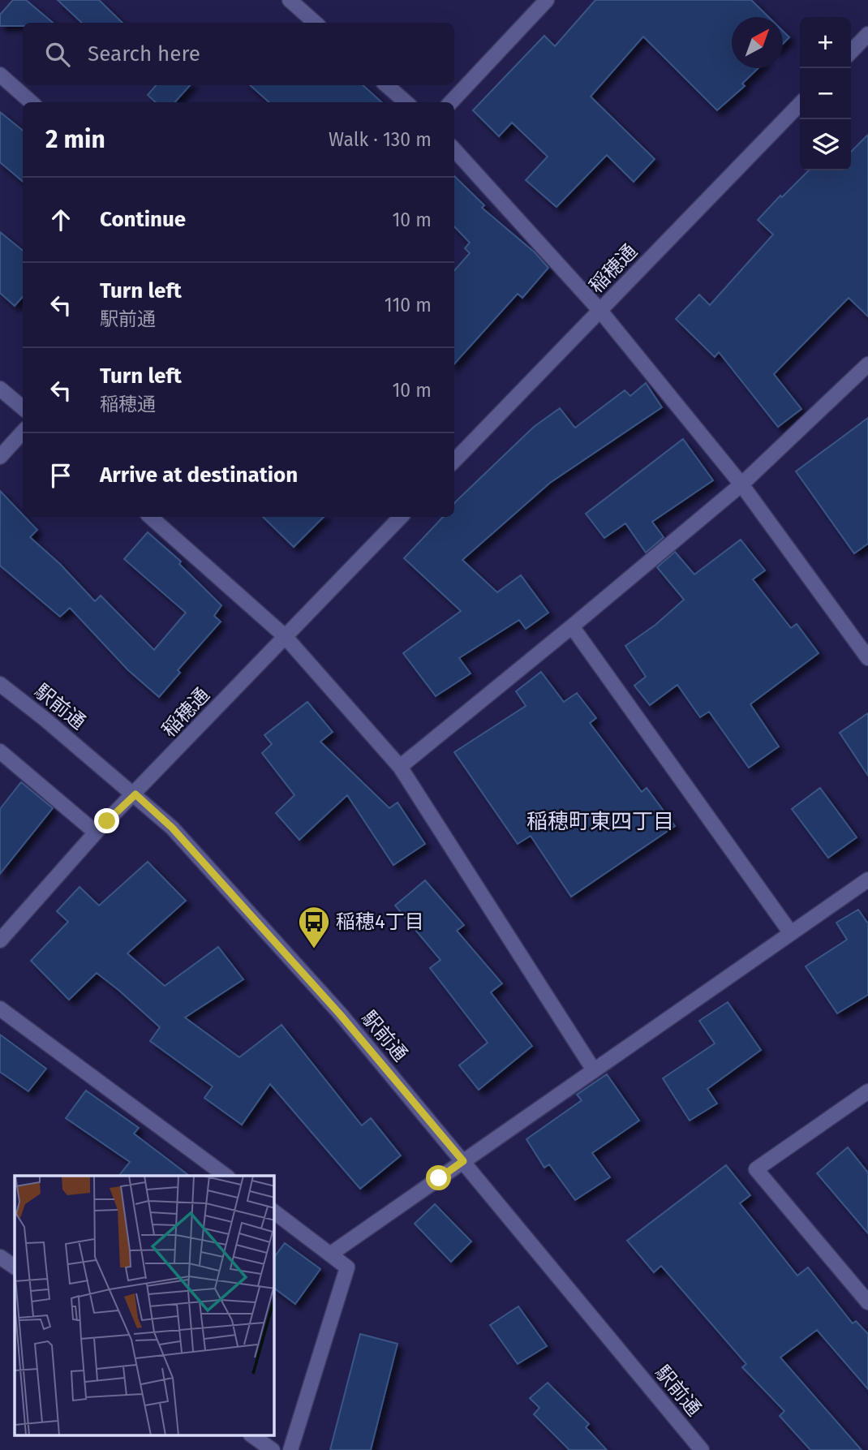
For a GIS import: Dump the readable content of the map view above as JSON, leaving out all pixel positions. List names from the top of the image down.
{
  "streets": {
    "street": ["稲穂通", "駅前通"]
  },
  "crossings": [
    ["稲穂通", "駅前通"]
  ],
  "districts": ["稲穂町東四丁目"],
  "places": {
    "bus stop": ["稲穂4丁目"]
  },
  "north": "top right",
  "page": {
    "map_buttons": ["+", "−"],
    "search": "Search here",
    "heading": ["2 min", "Walk · 130 m"],
    "list": [
      ["Continue", "10 m"],
      ["Turn left", "駅前通", "110 m"],
      ["Turn left", "稲穂通", "10 m"],
      "Arrive at destination"
    ]
  }
}
